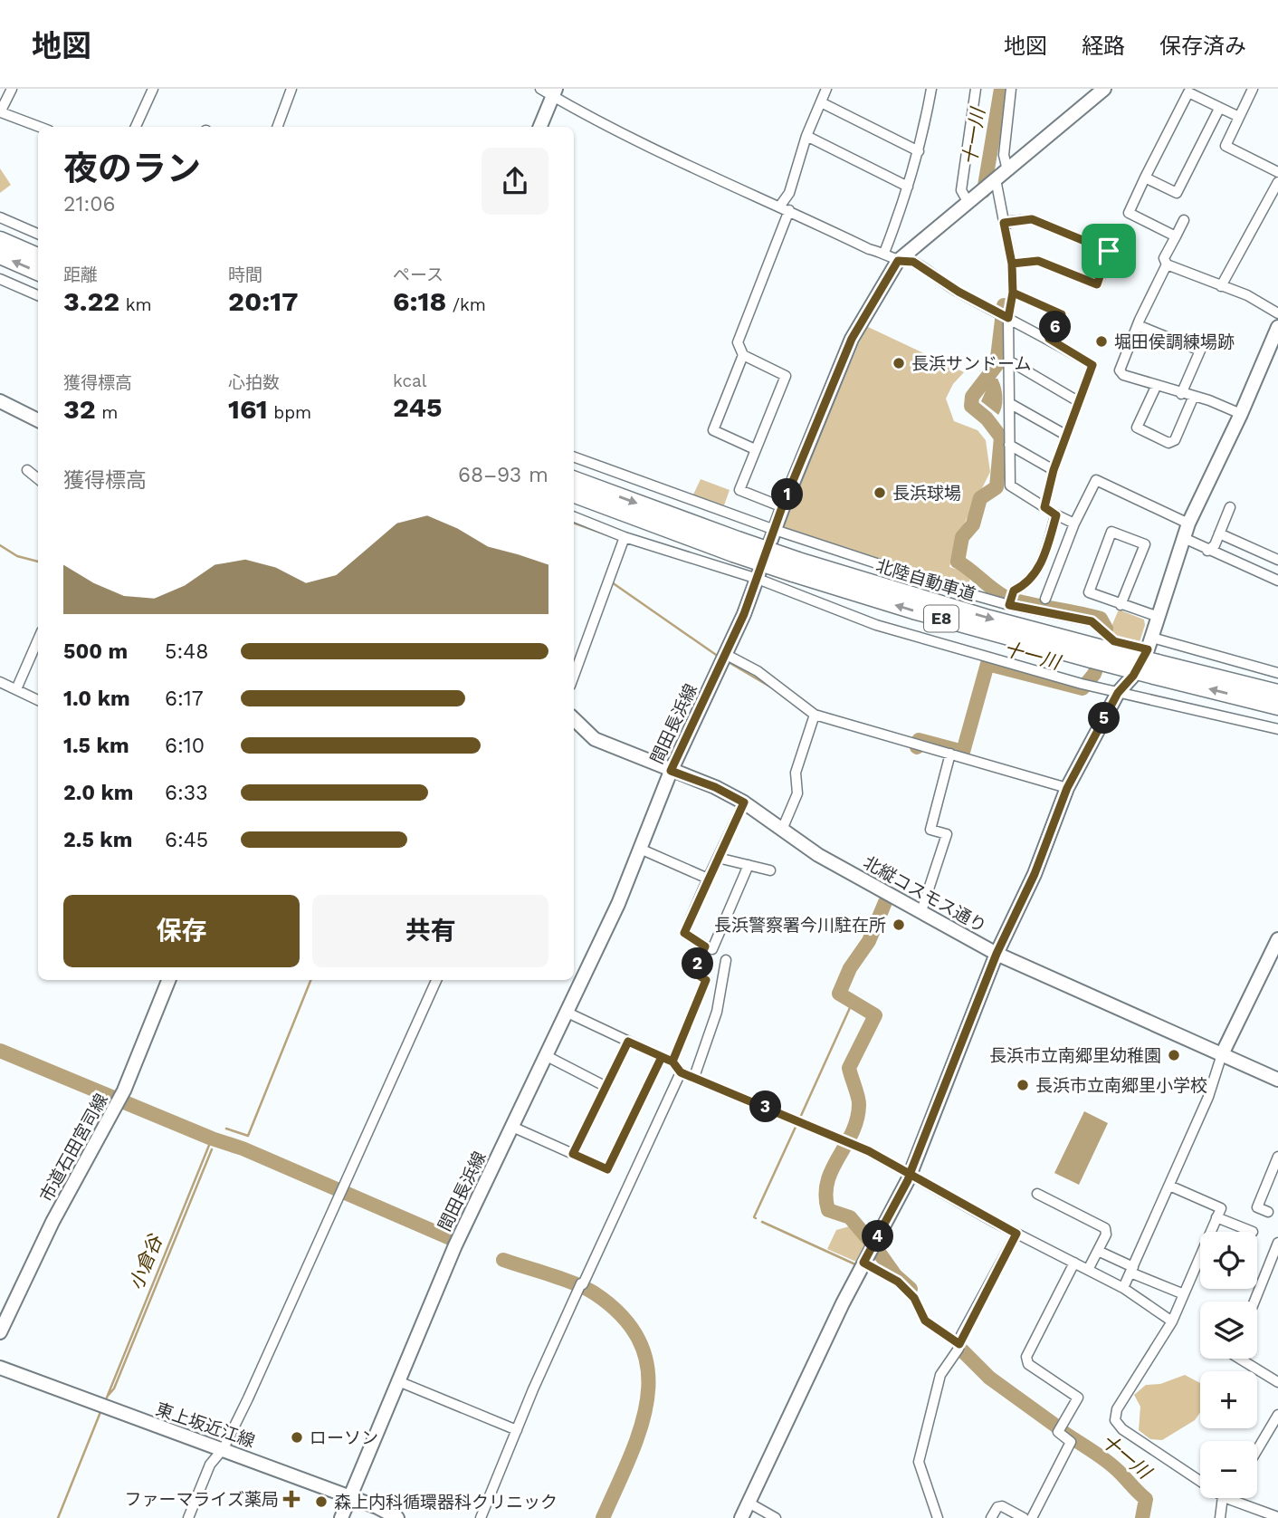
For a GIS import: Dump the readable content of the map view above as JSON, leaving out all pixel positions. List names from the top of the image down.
{
  "streets": {
    "highway": ["北陸自動車道", "E8"],
    "street": [
      "間田長浜線",
      "北縦コスモス通り",
      "市道石田宮司線",
      "東上坂近江線"
    ]
  },
  "crossings": [
    ["間田長浜線", "北縦コスモス通り"],
    ["間田長浜線", "東上坂近江線"]
  ],
  "water": ["十一川", "小倉谷"],
  "places": {
    "other": [
      "堀田侯調練場跡",
      "長浜サンドーム",
      "長浜球場",
      "長浜警察署今川駐在所",
      "長浜市立南郷里幼稚園",
      "長浜市立南郷里小学校",
      "ローソン",
      "森上内科循環器科クリニック"
    ],
    "health": ["ファーマライズ薬局"]
  },
  "page": {
    "header": "地図",
    "nav": ["地図", "経路", "保存済み"],
    "heading": ["夜のラン", "21:06"],
    "stats": [
      ["距離", "3.22 km"],
      ["時間", "20:17"],
      ["ペース", "6:18 /km"],
      ["獲得標高", "32 m"],
      ["心拍数", "161 bpm"],
      ["kcal", "245"]
    ],
    "pins": [
      "6",
      "1",
      "5",
      "2",
      "3",
      "4"
    ],
    "chart": ["獲得標高", "68–93 m"],
    "list": [
      {
        "name": "500 m",
        "note": "5:48"
      },
      {
        "name": "1.0 km",
        "note": "6:17"
      },
      {
        "name": "1.5 km",
        "note": "6:10"
      },
      {
        "name": "2.0 km",
        "note": "6:33"
      },
      {
        "name": "2.5 km",
        "note": "6:45"
      }
    ],
    "buttons": ["保存", "共有"],
    "map_buttons": ["+", "−"]
  }
}
